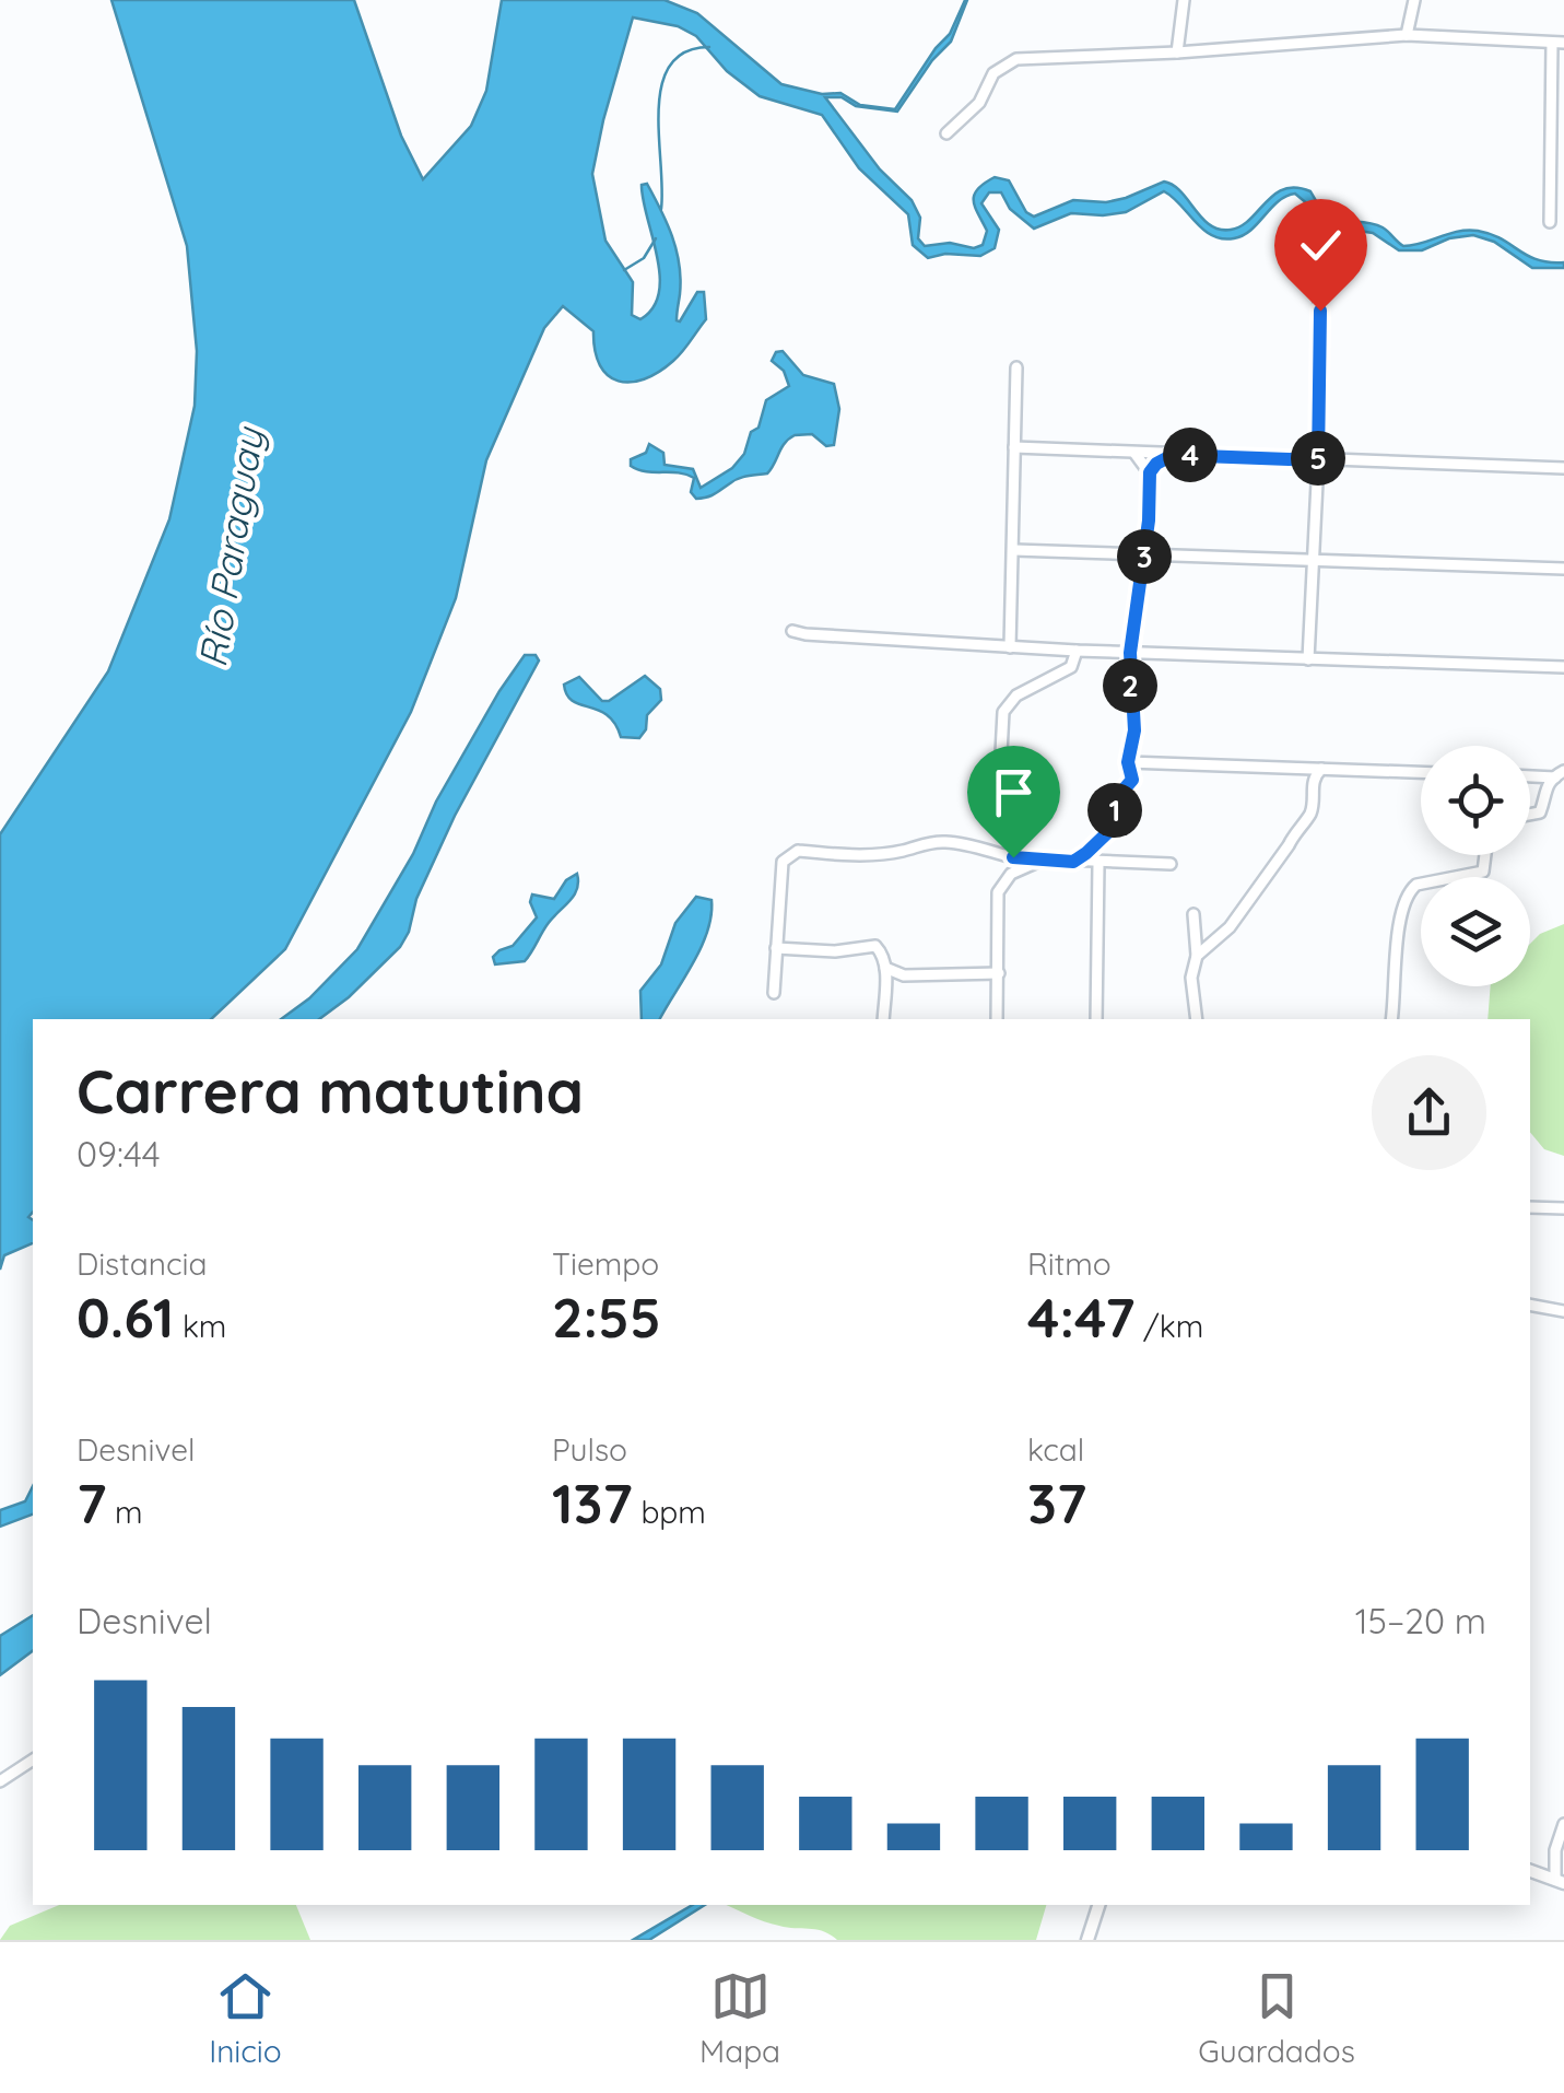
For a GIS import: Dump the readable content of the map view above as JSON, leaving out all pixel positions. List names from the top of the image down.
{
  "water": ["Río Paraguay"],
  "page": {
    "pins": [
      "4",
      "5",
      "3",
      "2",
      "1"
    ],
    "heading": ["Carrera matutina", "09:44"],
    "stats": [
      ["Distancia", "0.61 km"],
      ["Tiempo", "2:55"],
      ["Ritmo", "4:47 /km"],
      ["Desnivel", "7 m"],
      ["Pulso", "137 bpm"],
      ["kcal", "37"]
    ],
    "chart": ["Desnivel", "15–20 m"],
    "tabs": ["Inicio", "Mapa", "Guardados"]
  }
}
